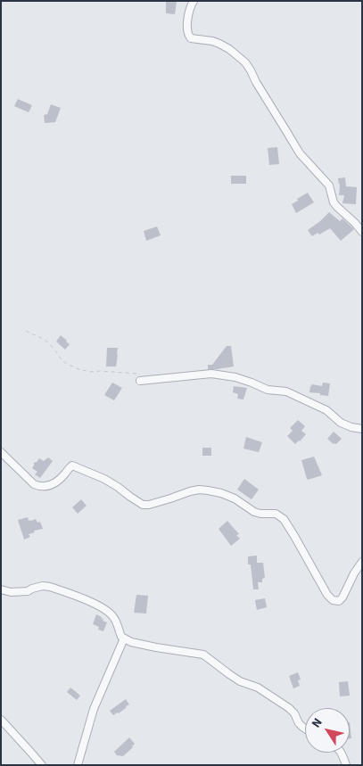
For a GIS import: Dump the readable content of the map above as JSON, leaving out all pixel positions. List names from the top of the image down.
{
  "north": "top left"
}
